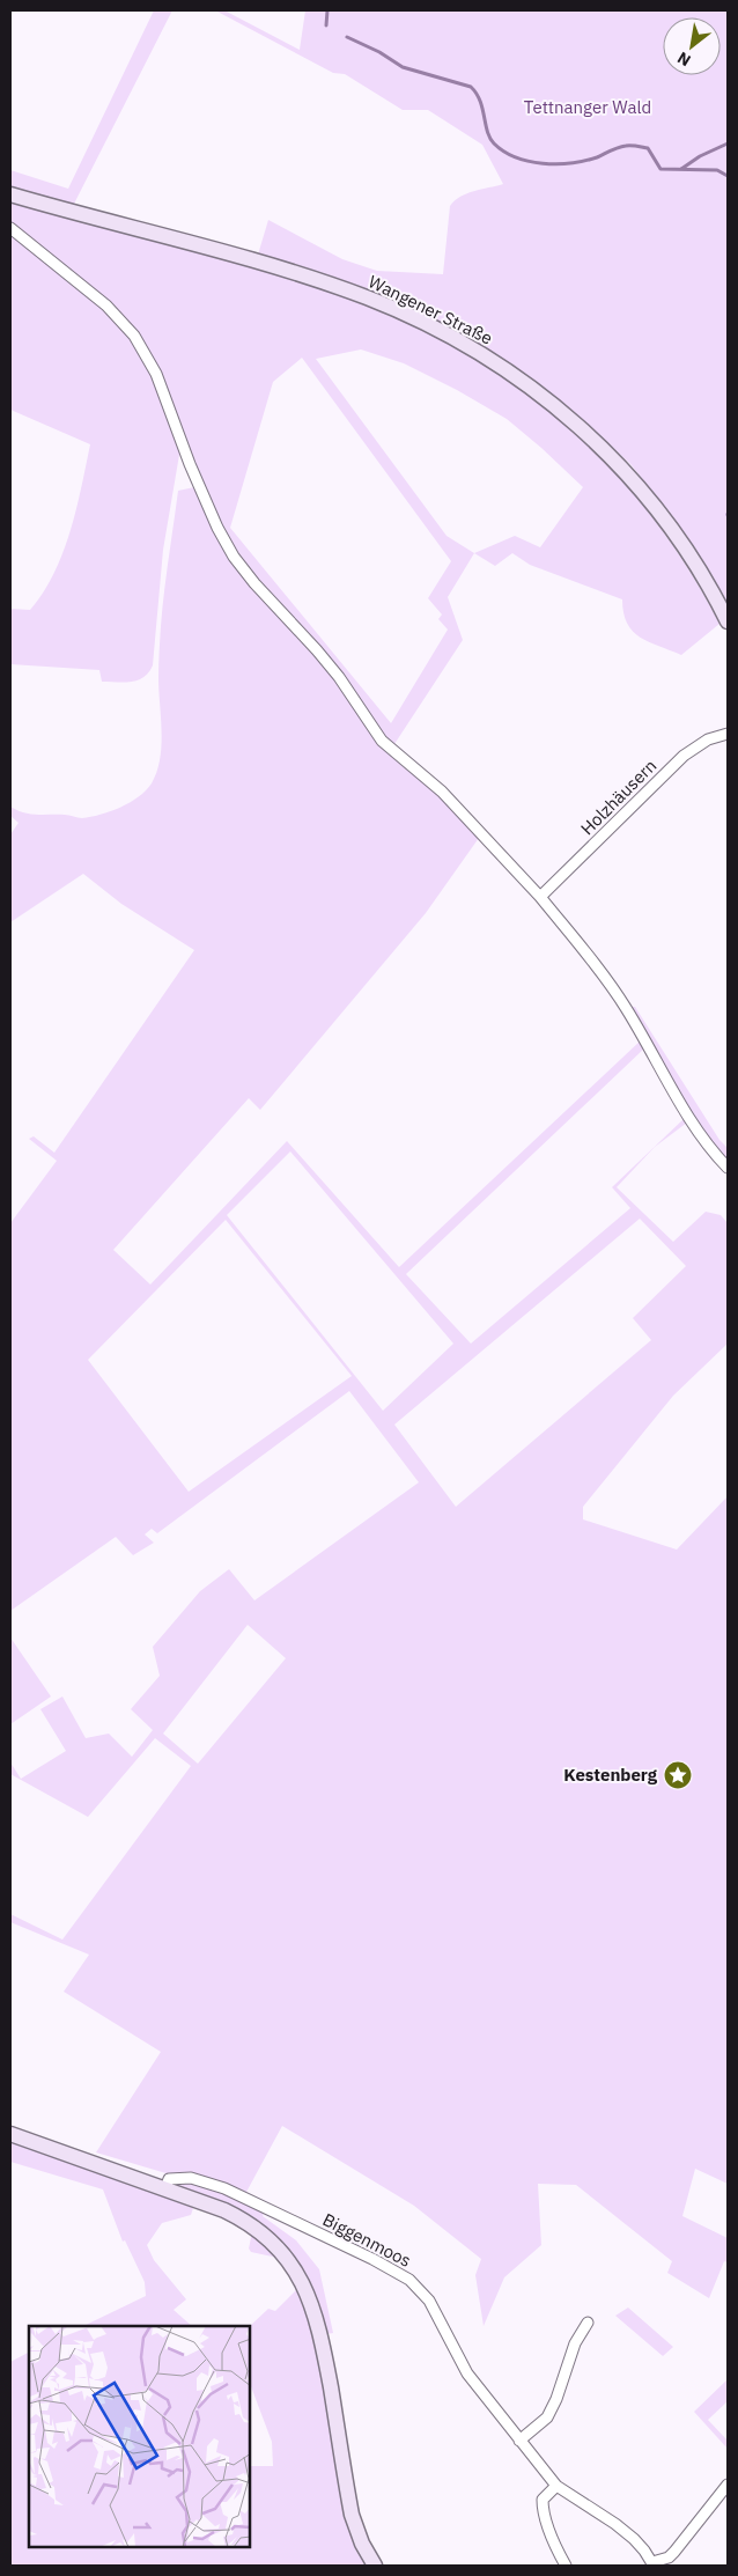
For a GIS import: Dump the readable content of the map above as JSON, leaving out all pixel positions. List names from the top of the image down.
{
  "streets": {
    "main road": ["Wangener Straße"],
    "street": ["Holzhäusern", "Biggenmoos"]
  },
  "parks": ["Tettnanger Wald"],
  "places": {
    "place": ["Kestenberg"]
  },
  "north": "bottom left"
}
